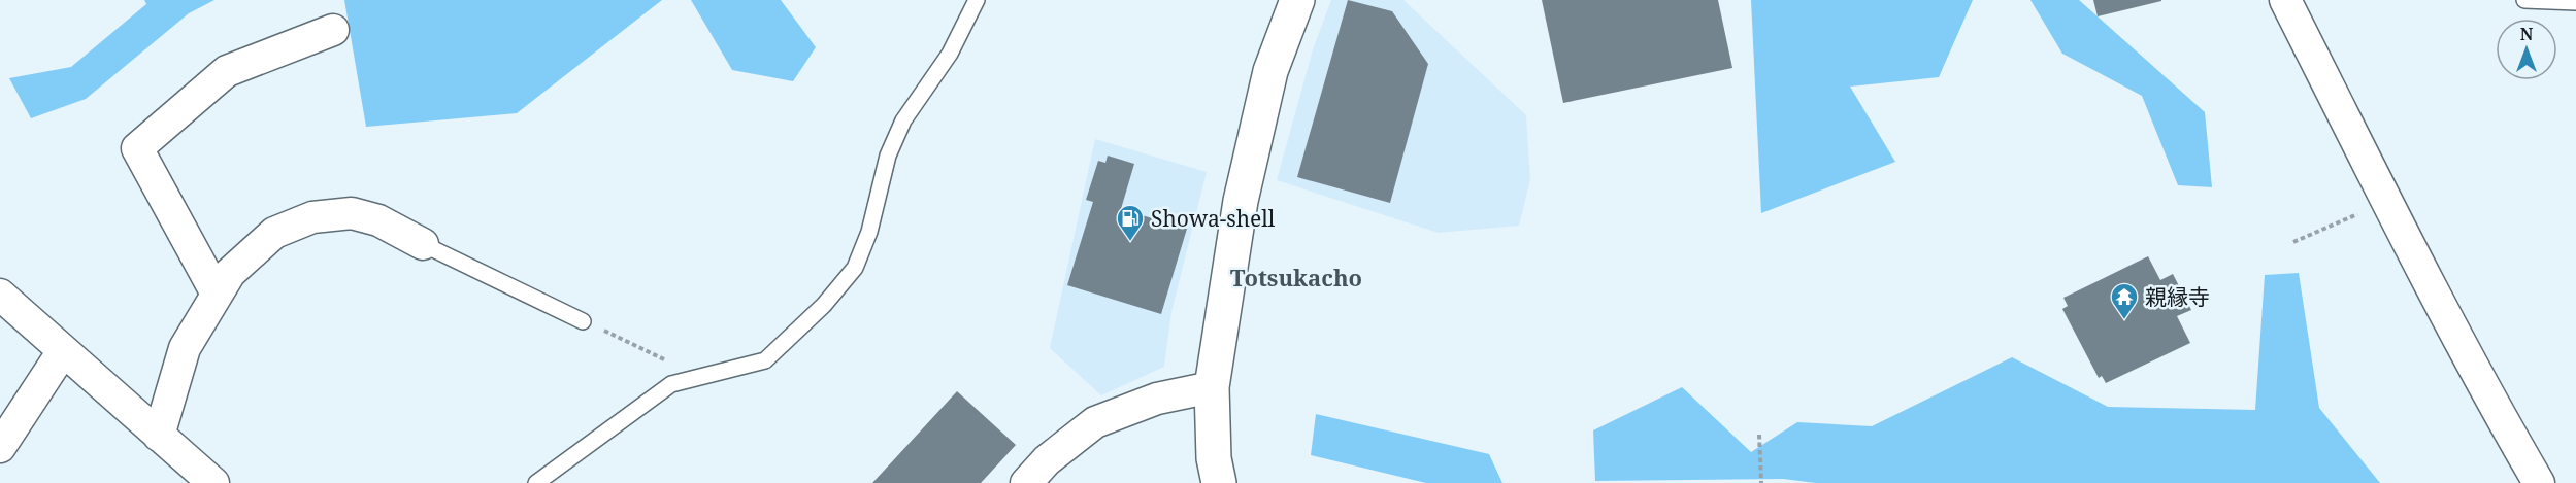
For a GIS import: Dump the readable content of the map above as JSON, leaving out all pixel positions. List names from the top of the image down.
{
  "districts": ["Totsukacho"],
  "places": {
    "fuel station": ["Showa-shell"],
    "temple": ["親縁寺"]
  },
  "north": "top"
}
